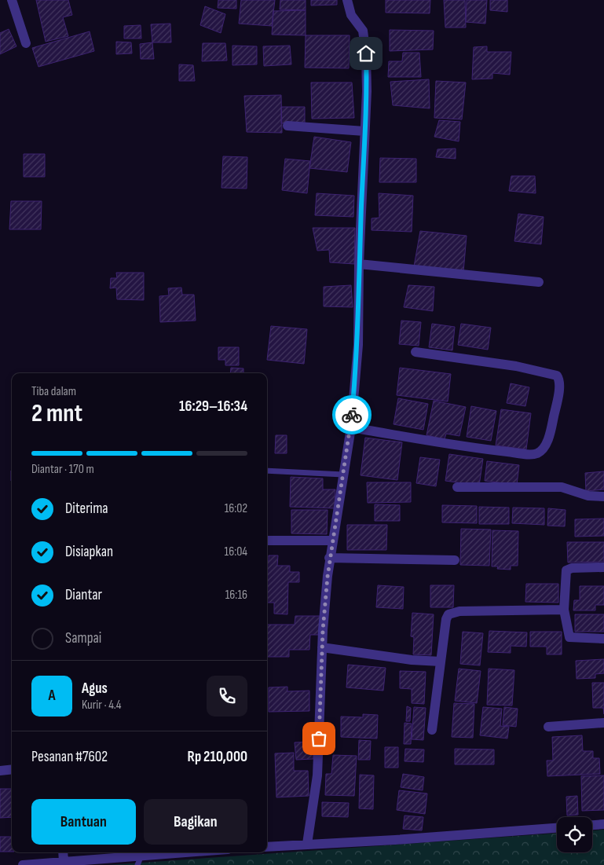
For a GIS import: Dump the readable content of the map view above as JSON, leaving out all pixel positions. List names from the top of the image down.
{
  "page": {
    "heading": ["2 mnt", "Tiba dalam", "16:29–16:34"],
    "panel": [
      "Agus",
      "Kurir · 4.4",
      "Pesanan #7602",
      "Rp 210,000"
    ],
    "bar": "Diantar · 170 m",
    "list": [
      ["Diterima", "16:02"],
      ["Disiapkan", "16:04"],
      ["Diantar", "16:16"],
      "Sampai"
    ],
    "round": "A",
    "buttons": ["Bantuan", "Bagikan"]
  }
}
